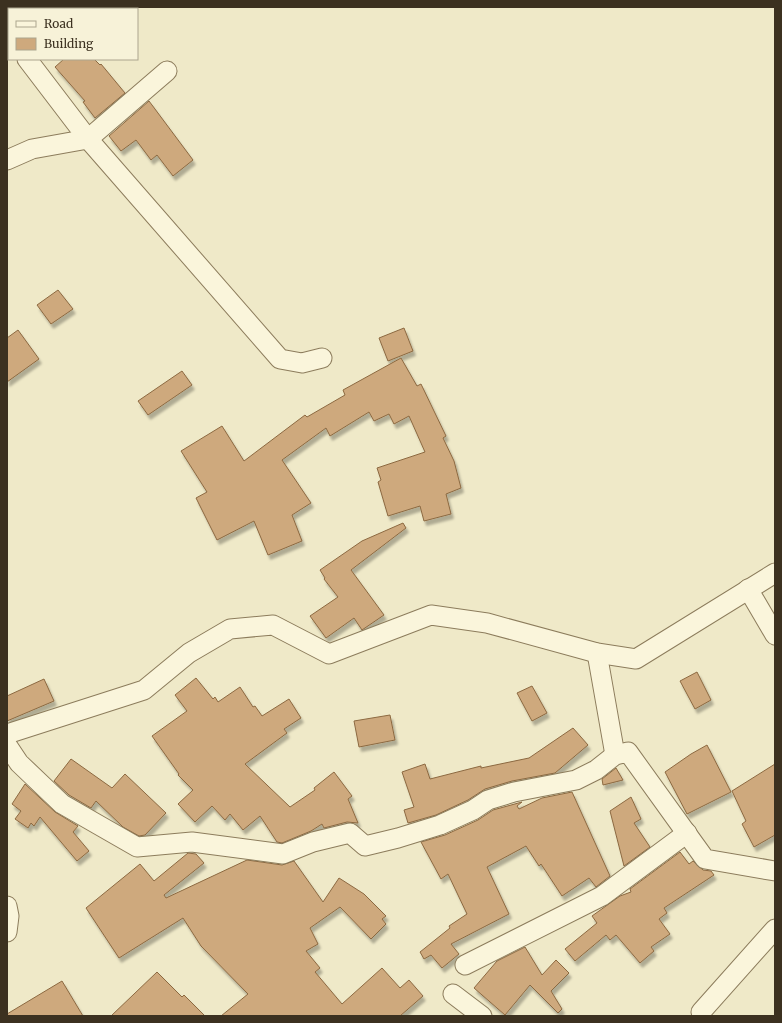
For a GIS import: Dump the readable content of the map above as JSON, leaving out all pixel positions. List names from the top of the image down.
{
  "legend": ["Road", "Building"]
}
